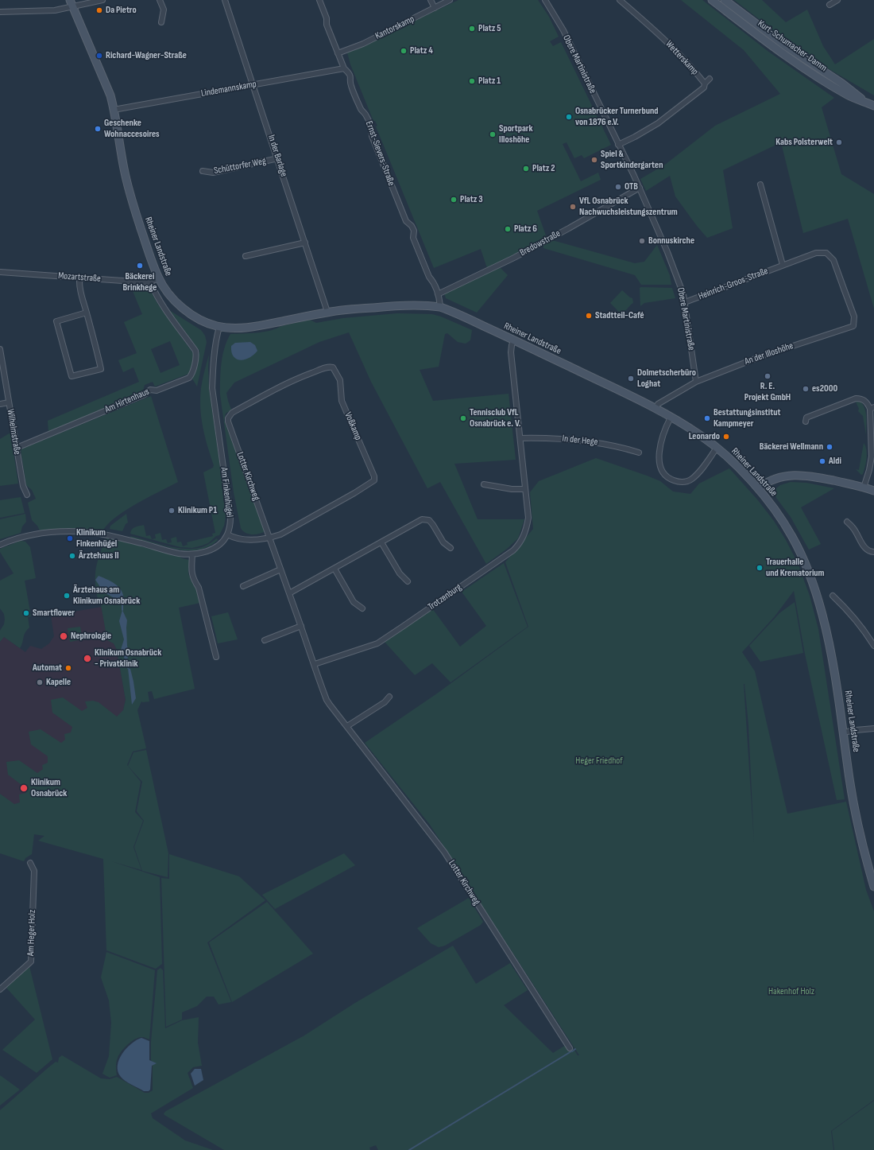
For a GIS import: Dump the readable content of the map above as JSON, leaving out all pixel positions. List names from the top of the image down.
{
  "streets": {
    "street": [
      "Kantorskamp",
      "Kurt-Schumacher-Damm",
      "Wetterskamp",
      "Obere Martinistraße",
      "Lindemannskamp",
      "Ernst-Sievers-Straße",
      "In der Barlage",
      "Schüttorfer Weg",
      "Bredowstraße",
      "Rheiner Landstraße",
      "Mozartstraße",
      "Heinrich-Groos-Straße",
      "An der Illoshöhe",
      "Am Hirtenhaus",
      "Voßkamp",
      "Wilhelmstraße",
      "In der Hege",
      "Lotter Kirchweg",
      "Am Finkenhügel",
      "Trotzenburg",
      "Am Heger Holz"
    ]
  },
  "crossings": [
    ["Kantorskamp", "Ernst-Sievers-Straße"],
    ["Wetterskamp", "Obere Martinistraße"],
    ["Obere Martinistraße", "Bredowstraße"],
    ["Obere Martinistraße", "Heinrich-Groos-Straße"],
    ["Obere Martinistraße", "An der Illoshöhe"],
    ["Lindemannskamp", "Ernst-Sievers-Straße"],
    ["Lindemannskamp", "In der Barlage"],
    ["Lindemannskamp", "Rheiner Landstraße"],
    ["Ernst-Sievers-Straße", "Bredowstraße"],
    ["Ernst-Sievers-Straße", "Rheiner Landstraße"],
    ["In der Barlage", "Schüttorfer Weg"],
    ["In der Barlage", "Rheiner Landstraße"],
    ["Rheiner Landstraße", "Mozartstraße"],
    ["Rheiner Landstraße", "An der Illoshöhe"],
    ["Rheiner Landstraße", "Am Finkenhügel"],
    ["Rheiner Landstraße", "Trotzenburg"],
    ["Mozartstraße", "Am Hirtenhaus"],
    ["Heinrich-Groos-Straße", "An der Illoshöhe"],
    ["Am Hirtenhaus", "Wilhelmstraße"],
    ["Voßkamp", "Lotter Kirchweg"],
    ["In der Hege", "Trotzenburg"],
    ["Lotter Kirchweg", "Trotzenburg"]
  ],
  "parks": ["Heger Friedhof", "Hakenhof Holz"],
  "places": [
    "Da Pietro",
    "Platz 5",
    "Platz 4",
    "Richard-Wagner-Straße",
    "Platz 1",
    "Osnabrücker Turnerbund von 1876 e.V.",
    "Geschenke Wohnaccesoires",
    "Sportpark Illoshöhe",
    "Kabs Polsterwelt",
    "Spiel & Sportkindergarten",
    "Platz 2",
    "OTB",
    "Platz 3",
    "VfL Osnabrück Nachwuchsleistungszentrum",
    "Platz 6",
    "Bonnuskirche",
    "Bäckerei Brinkhege",
    "Stadtteil-Café",
    "R. E. Projekt GmbH",
    "Dolmetscherbüro Loghat",
    "es2000",
    "Tennisclub VfL Osnabrück e. V.",
    "Bestattungsinstitut Kampmeyer",
    "Leonardo",
    "Bäckerei Wellmann",
    "Aldi",
    "Klinikum P1",
    "Klinikum Finkenhügel",
    "Ärztehaus II",
    "Trauerhalle und Krematorium",
    "Ärztehaus am Klinikum Osnabrück",
    "Smartflower",
    "Nephrologie",
    "Klinikum Osnabrück - Privatklinik",
    "Automat",
    "Kapelle",
    "Klinikum Osnabrück"
  ]
}
